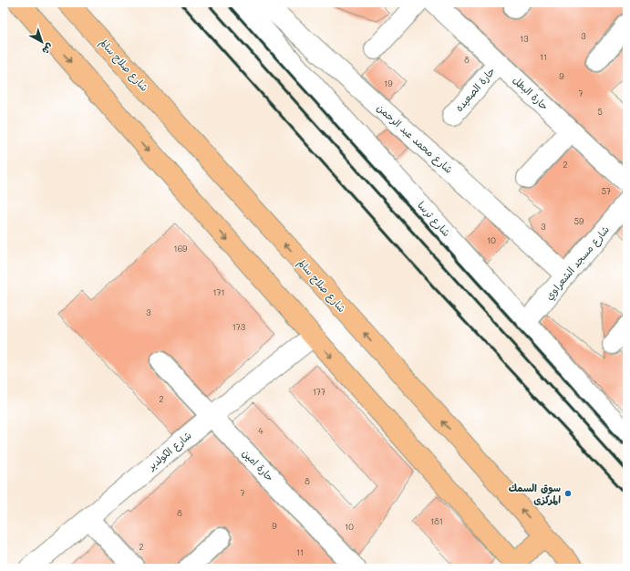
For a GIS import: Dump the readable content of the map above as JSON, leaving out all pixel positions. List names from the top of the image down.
{
  "streets": {
    "highway": ["شارع صلاح سالم"],
    "street": [
      "حارة الصعيده",
      "حارة البطل",
      "شارع محمد عبد الرحمن",
      "شارع ترسا",
      "شارع مسجد الشعراوي",
      "شارع الكولدير",
      "حارة امين"
    ]
  },
  "crossings": [
    ["حارة الصعيده", "حارة البطل"],
    ["شارع محمد عبد الرحمن", "شارع مسجد الشعراوي"],
    ["شارع ترسا", "شارع مسجد الشعراوي"],
    ["شارع الكولدير", "حارة امين"]
  ],
  "places": ["سوق السمك المركزى"],
  "house_numbers": [
    "3",
    "13",
    "11",
    "8",
    "9",
    "19",
    "7",
    "5",
    "2",
    "57",
    "59",
    "3",
    "10",
    "169",
    "171",
    "3",
    "173",
    "177",
    "2",
    "4",
    "8",
    "7",
    "8",
    "181",
    "9",
    "10",
    "2",
    "11"
  ],
  "north": "bottom right"
}
